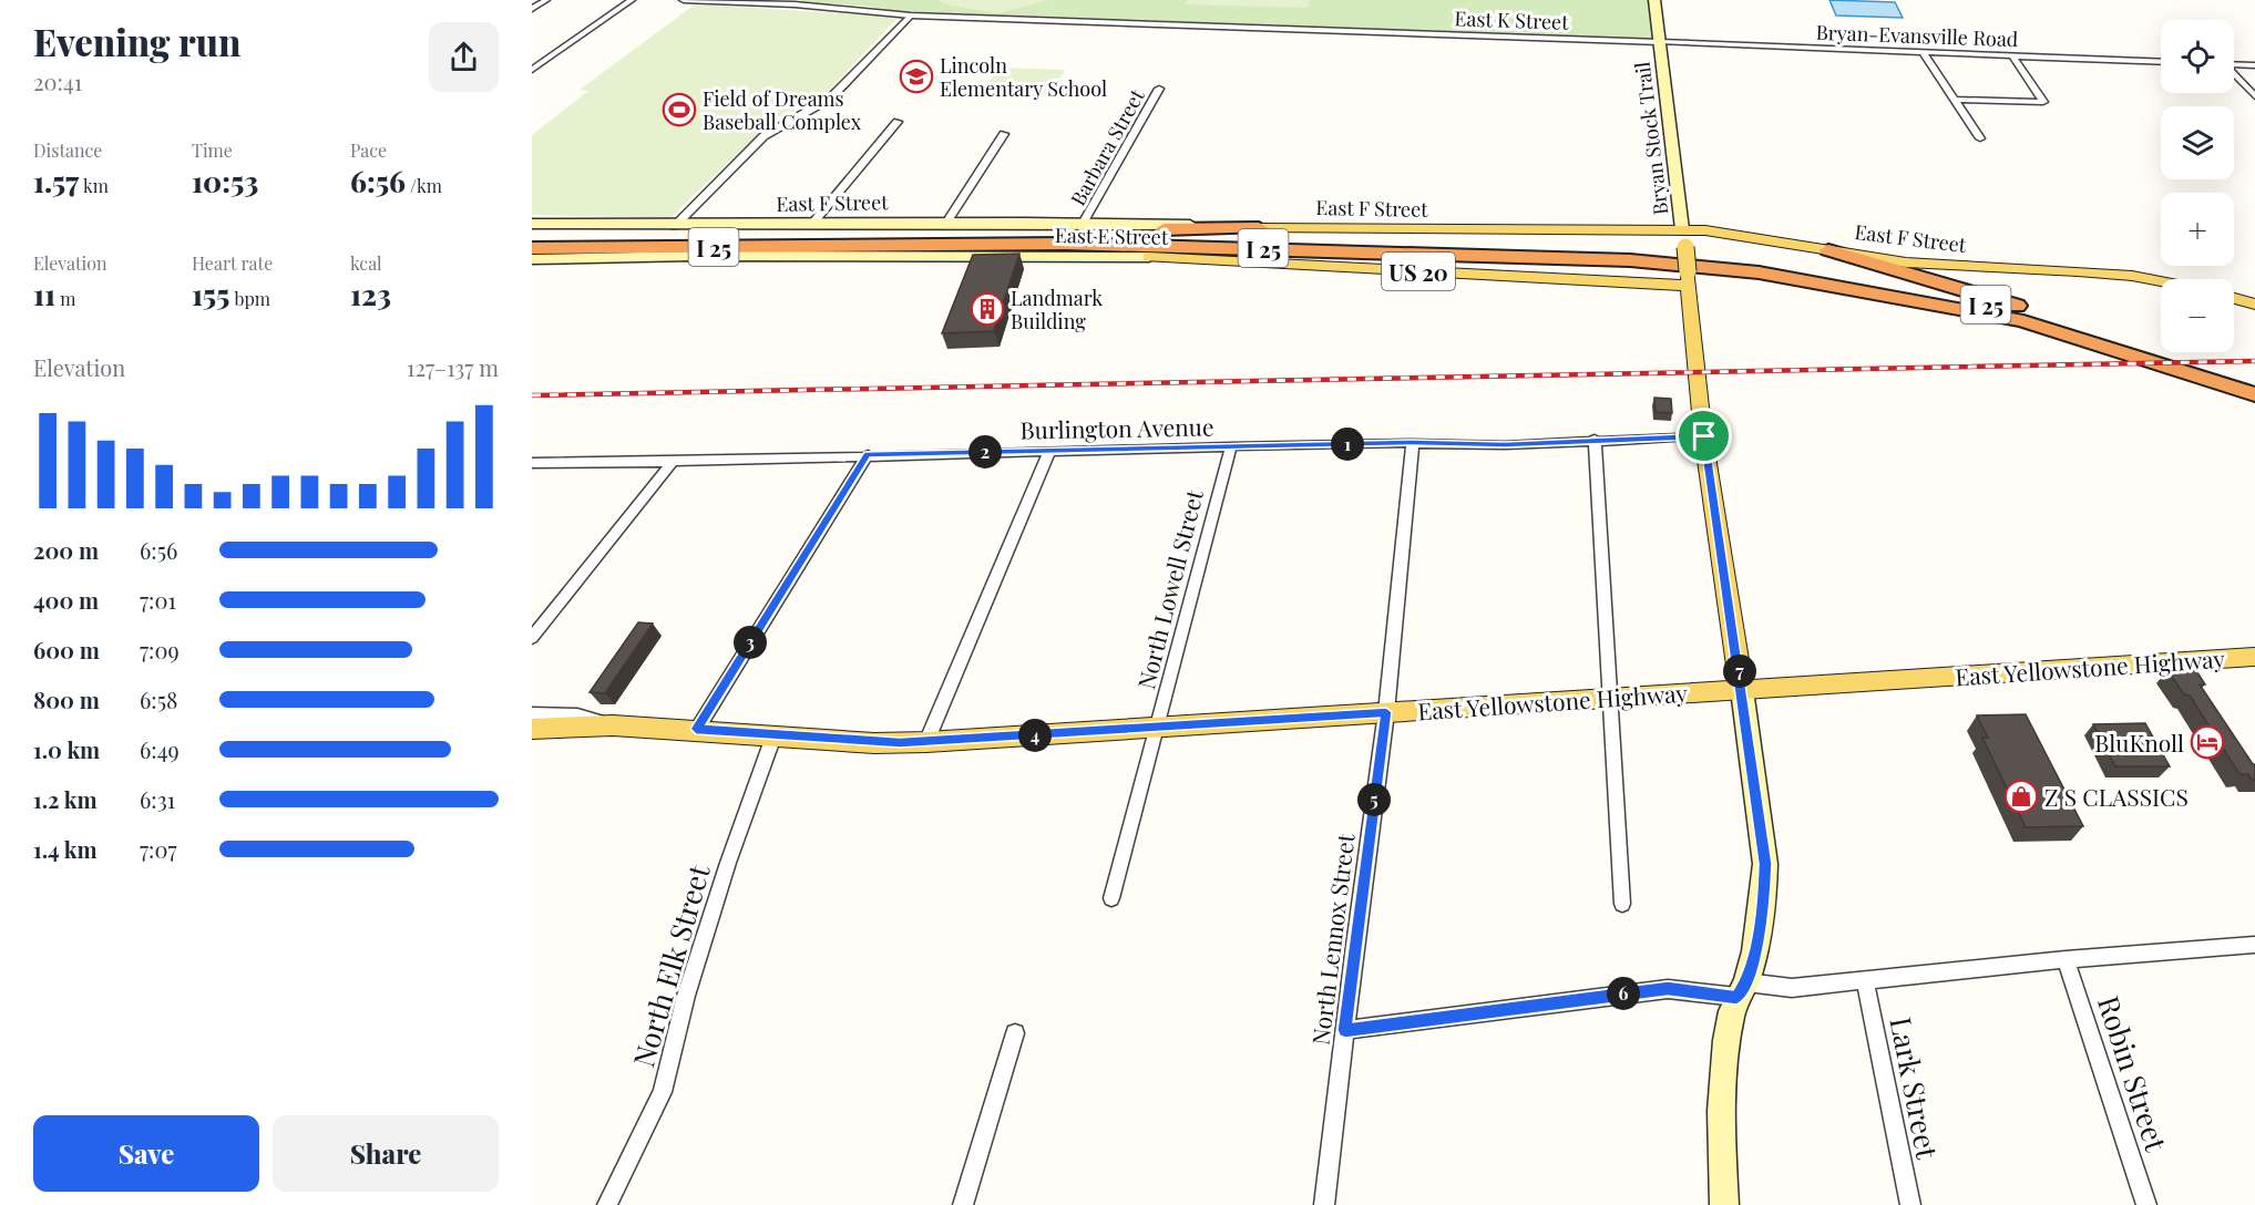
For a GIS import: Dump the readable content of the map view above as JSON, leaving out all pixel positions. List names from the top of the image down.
{
  "streets": {
    "highway": ["I 25", "US 20"],
    "main road": [
      "Bryan Stock Trail",
      "East F Street",
      "East E Street",
      "East Yellowstone Highway"
    ],
    "street": [
      "East K Street",
      "Bryan-Evansville Road",
      "Barbara Street",
      "Burlington Avenue",
      "North Lowell Street",
      "North Lennox Street",
      "North Elk Street",
      "Robin Street",
      "Lark Street"
    ]
  },
  "crossings": [
    ["East K Street", "Bryan-Evansville Road"],
    ["East K Street", "Bryan Stock Trail"],
    ["Bryan-Evansville Road", "Bryan Stock Trail"],
    ["Bryan Stock Trail", "East F Street"],
    ["Bryan Stock Trail", "East E Street"],
    ["Bryan Stock Trail", "Burlington Avenue"],
    ["Bryan Stock Trail", "East Yellowstone Highway"],
    ["Barbara Street", "East F Street"],
    ["East F Street", "US 20"],
    ["East E Street", "US 20"],
    ["I 25", "US 20"],
    ["Burlington Avenue", "North Lowell Street"],
    ["Burlington Avenue", "North Lennox Street"],
    ["North Lowell Street", "East Yellowstone Highway"],
    ["East Yellowstone Highway", "North Lennox Street"],
    ["East Yellowstone Highway", "North Elk Street"]
  ],
  "places": {
    "school or university": ["Lincoln Elementary School"],
    "sports": ["Field of Dreams Baseball Complex"],
    "building": ["Landmark Building"],
    "hotel": ["BluKnoll"],
    "shop": ["Z S CLASSICS"]
  },
  "page": {
    "heading": ["Evening run", "20:41"],
    "map_buttons": ["+", "−"],
    "stats": [
      ["Distance", "1.57 km"],
      ["Time", "10:53"],
      ["Pace", "6:56 /km"],
      ["Elevation", "11 m"],
      ["Heart rate", "155 bpm"],
      ["kcal", "123"]
    ],
    "chart": ["Elevation", "127–137 m"],
    "pins": [
      "1",
      "2",
      "3",
      "7",
      "4",
      "5",
      "6"
    ],
    "list": [
      {
        "name": "200 m",
        "note": "6:56"
      },
      {
        "name": "400 m",
        "note": "7:01"
      },
      {
        "name": "600 m",
        "note": "7:09"
      },
      {
        "name": "800 m",
        "note": "6:58"
      },
      {
        "name": "1.0 km",
        "note": "6:49"
      },
      {
        "name": "1.2 km",
        "note": "6:31"
      },
      {
        "name": "1.4 km",
        "note": "7:07"
      }
    ],
    "buttons": ["Save", "Share"]
  }
}
